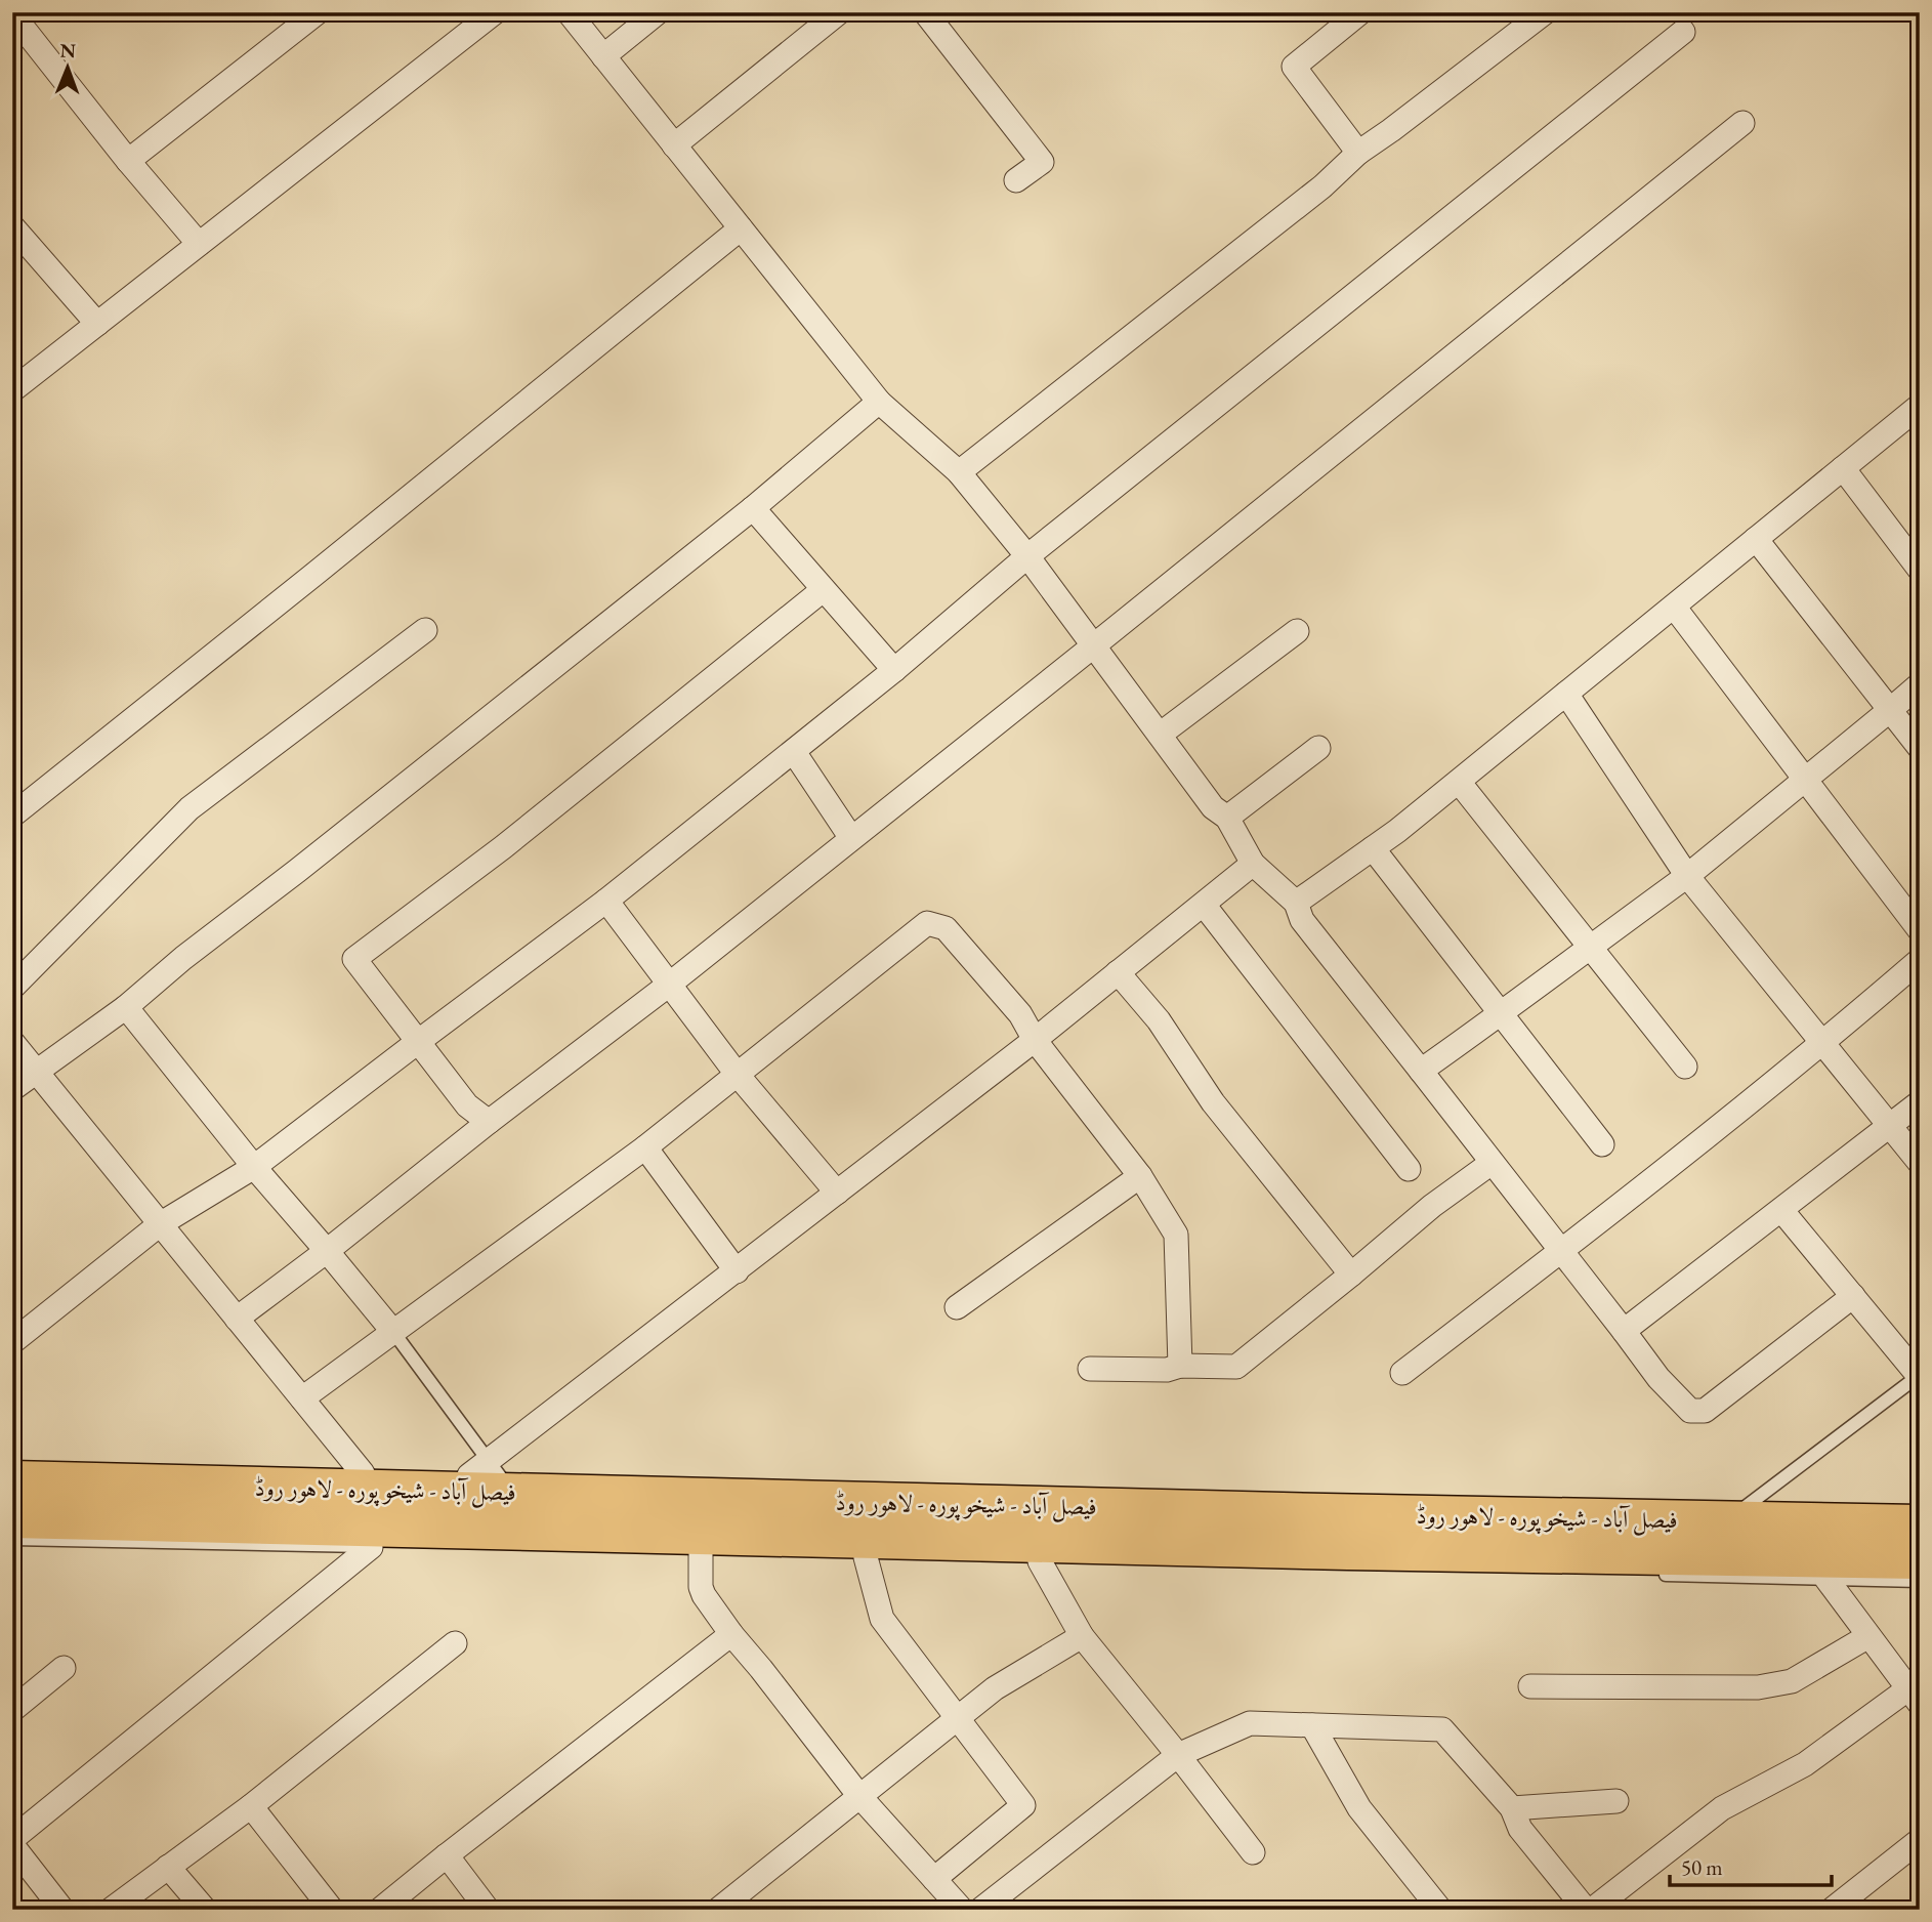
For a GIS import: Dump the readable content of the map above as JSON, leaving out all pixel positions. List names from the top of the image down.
{
  "streets": {
    "highway": ["فیصل آباد - شیخو پورہ - لاہور روڈ"]
  },
  "scale_bar": "50 m",
  "north": "top"
}
